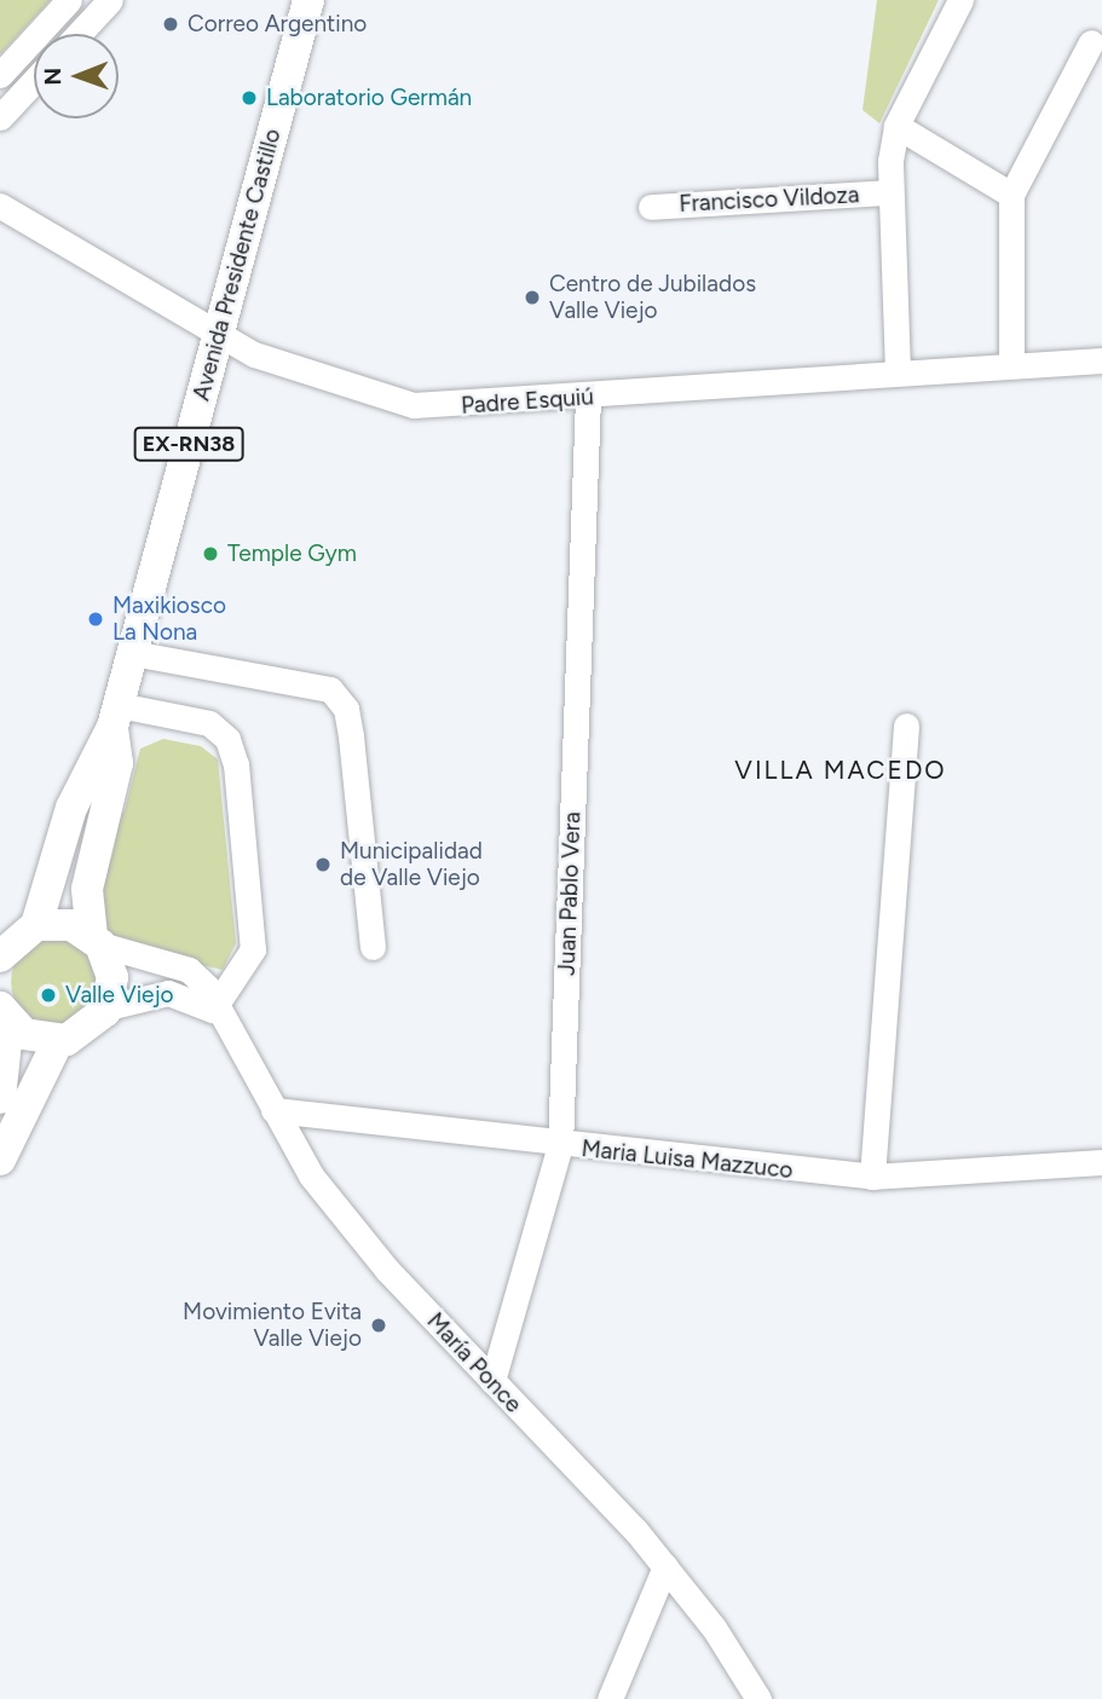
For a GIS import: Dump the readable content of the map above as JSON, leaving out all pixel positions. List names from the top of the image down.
{
  "streets": {
    "main road": ["Avenida Presidente Castillo", "EX-RN38"],
    "street": [
      "Francisco Vildoza",
      "Padre Esquiú",
      "Juan Pablo Vera",
      "Maria Luisa Mazzuco",
      "María Ponce"
    ]
  },
  "crossings": [
    ["Avenida Presidente Castillo", "Padre Esquiú"],
    ["Avenida Presidente Castillo", "EX-RN38"],
    ["Avenida Presidente Castillo", "María Ponce"],
    ["Padre Esquiú", "Juan Pablo Vera"],
    ["EX-RN38", "María Ponce"],
    ["Juan Pablo Vera", "Maria Luisa Mazzuco"],
    ["Juan Pablo Vera", "María Ponce"],
    ["Maria Luisa Mazzuco", "María Ponce"]
  ],
  "districts": ["VILLA MACEDO"],
  "places": [
    "Correo Argentino",
    "Laboratorio Germán",
    "Centro de Jubilados Valle Viejo",
    "Temple Gym",
    "Maxikiosco La Nona",
    "Municipalidad de Valle Viejo",
    "Valle Viejo",
    "Movimiento Evita Valle Viejo"
  ],
  "north": "left"
}
